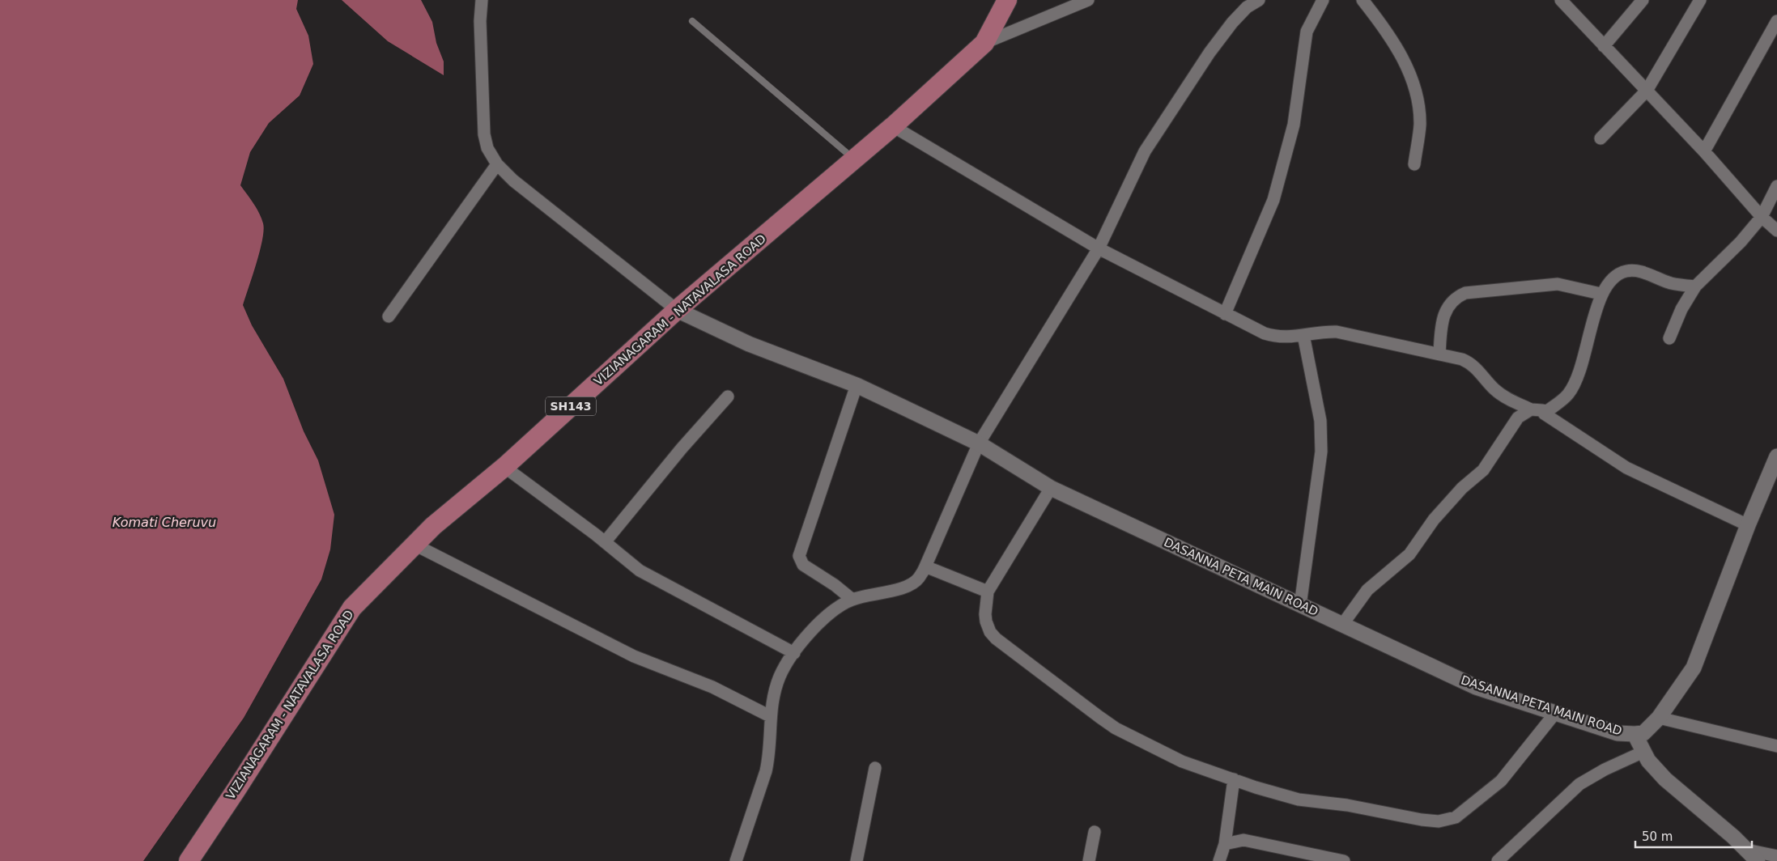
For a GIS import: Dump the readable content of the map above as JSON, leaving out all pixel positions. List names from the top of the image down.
{
  "streets": {
    "main road": ["VIZIANAGARAM - NATAVALASA ROAD", "SH143"],
    "street": ["DASANNA PETA MAIN ROAD"]
  },
  "crossings": [
    ["VIZIANAGARAM - NATAVALASA ROAD", "DASANNA PETA MAIN ROAD"]
  ],
  "water": ["Komati Cheruvu"],
  "scale_bar": "50 m"
}
